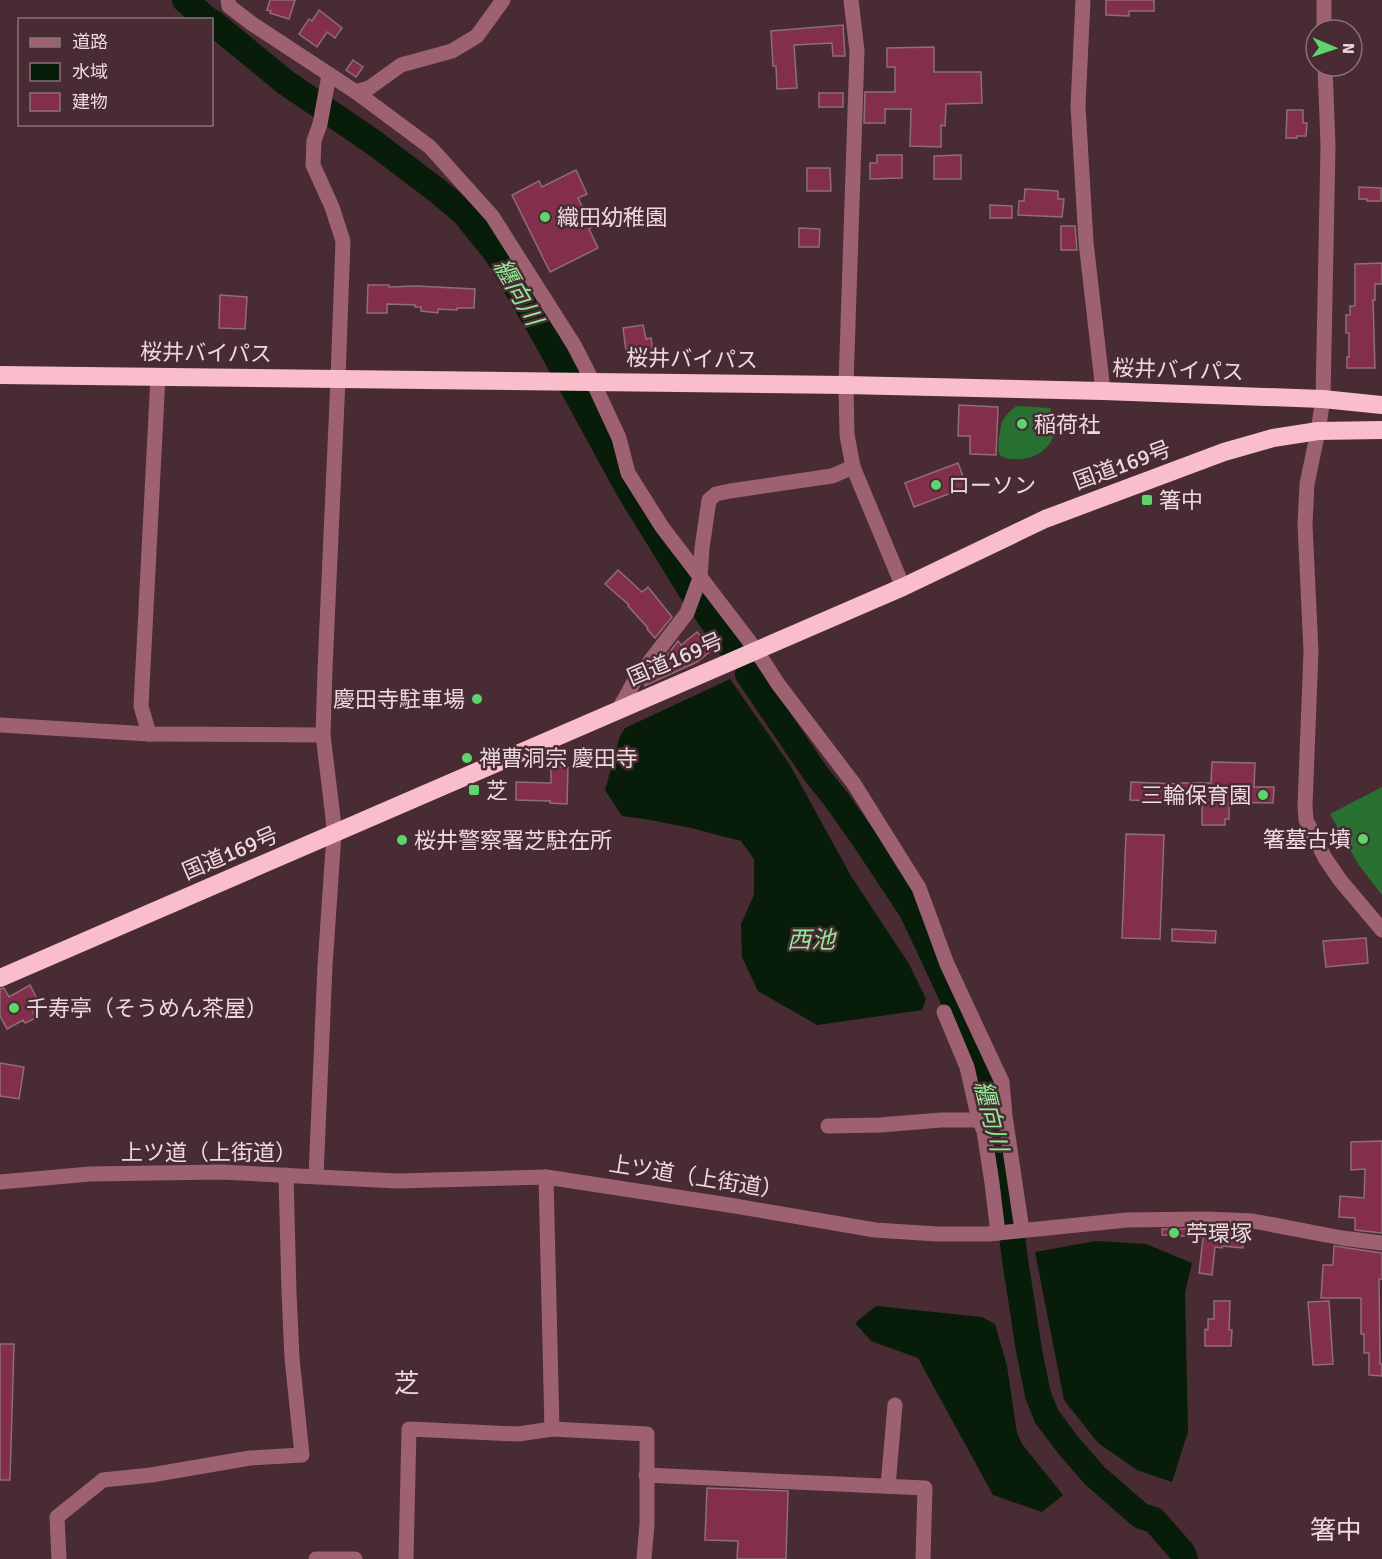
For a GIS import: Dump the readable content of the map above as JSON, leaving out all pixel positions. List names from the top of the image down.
{
  "streets": {
    "highway": ["桜井バイパス", "国道169号"],
    "street": ["上ツ道（上街道）"]
  },
  "districts": ["芝", "箸中"],
  "water": ["纒向川", "西池"],
  "places": {
    "other": [
      "織田幼稚園",
      "稲荷社",
      "ローソン",
      "慶田寺駐車場",
      "禅曹洞宗 慶田寺",
      "三輪保育園",
      "箸墓古墳",
      "桜井警察署芝駐在所",
      "千寿亭（そうめん茶屋）",
      "苧環塚"
    ],
    "transit": ["箸中", "芝"]
  },
  "legend": ["道路", "水域", "建物"],
  "north": "right"
}
